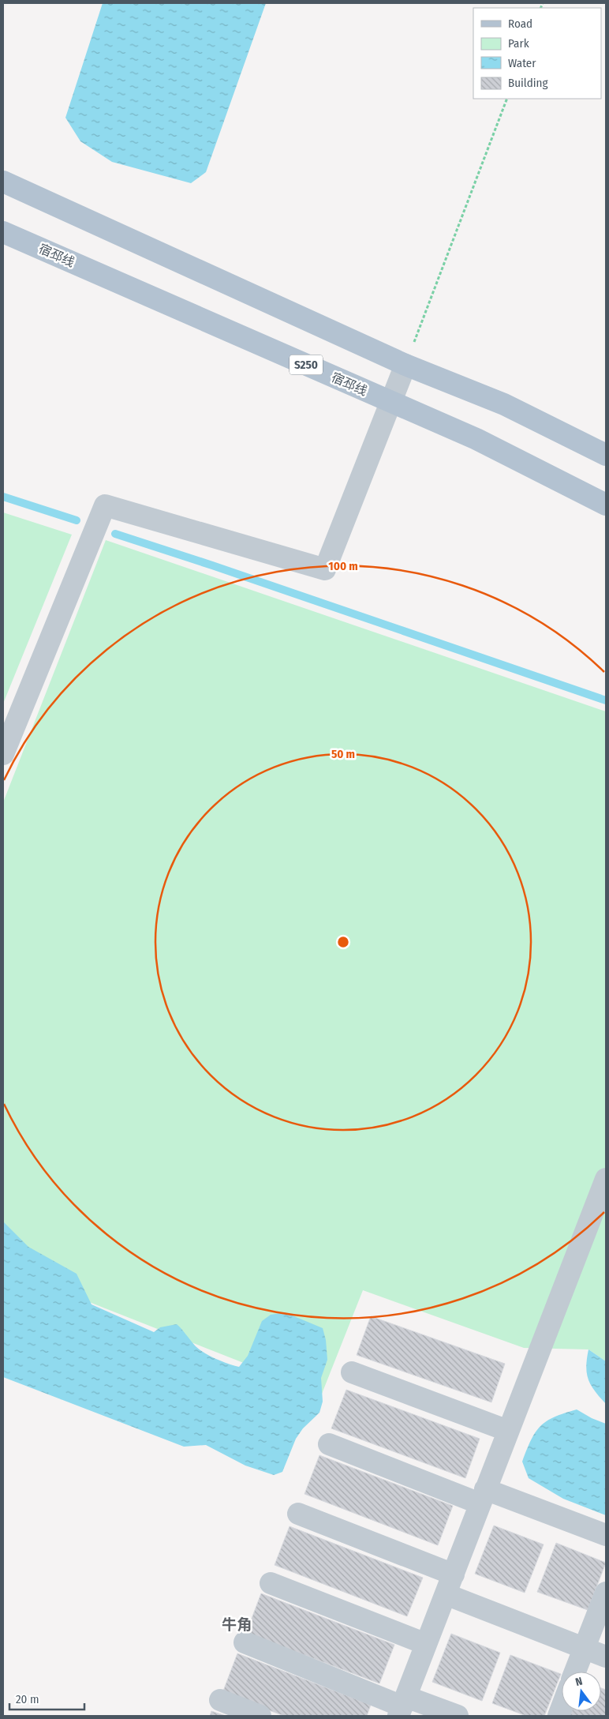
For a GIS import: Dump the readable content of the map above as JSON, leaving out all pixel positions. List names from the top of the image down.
{
  "streets": {
    "main road": ["宿邳线", "S250"]
  },
  "districts": ["牛角"],
  "legend": [
    "Road",
    "Park",
    "Water",
    "Building"
  ],
  "scale_bar": "20 m",
  "north": "top",
  "rings": ["100 m", "50 m"]
}
